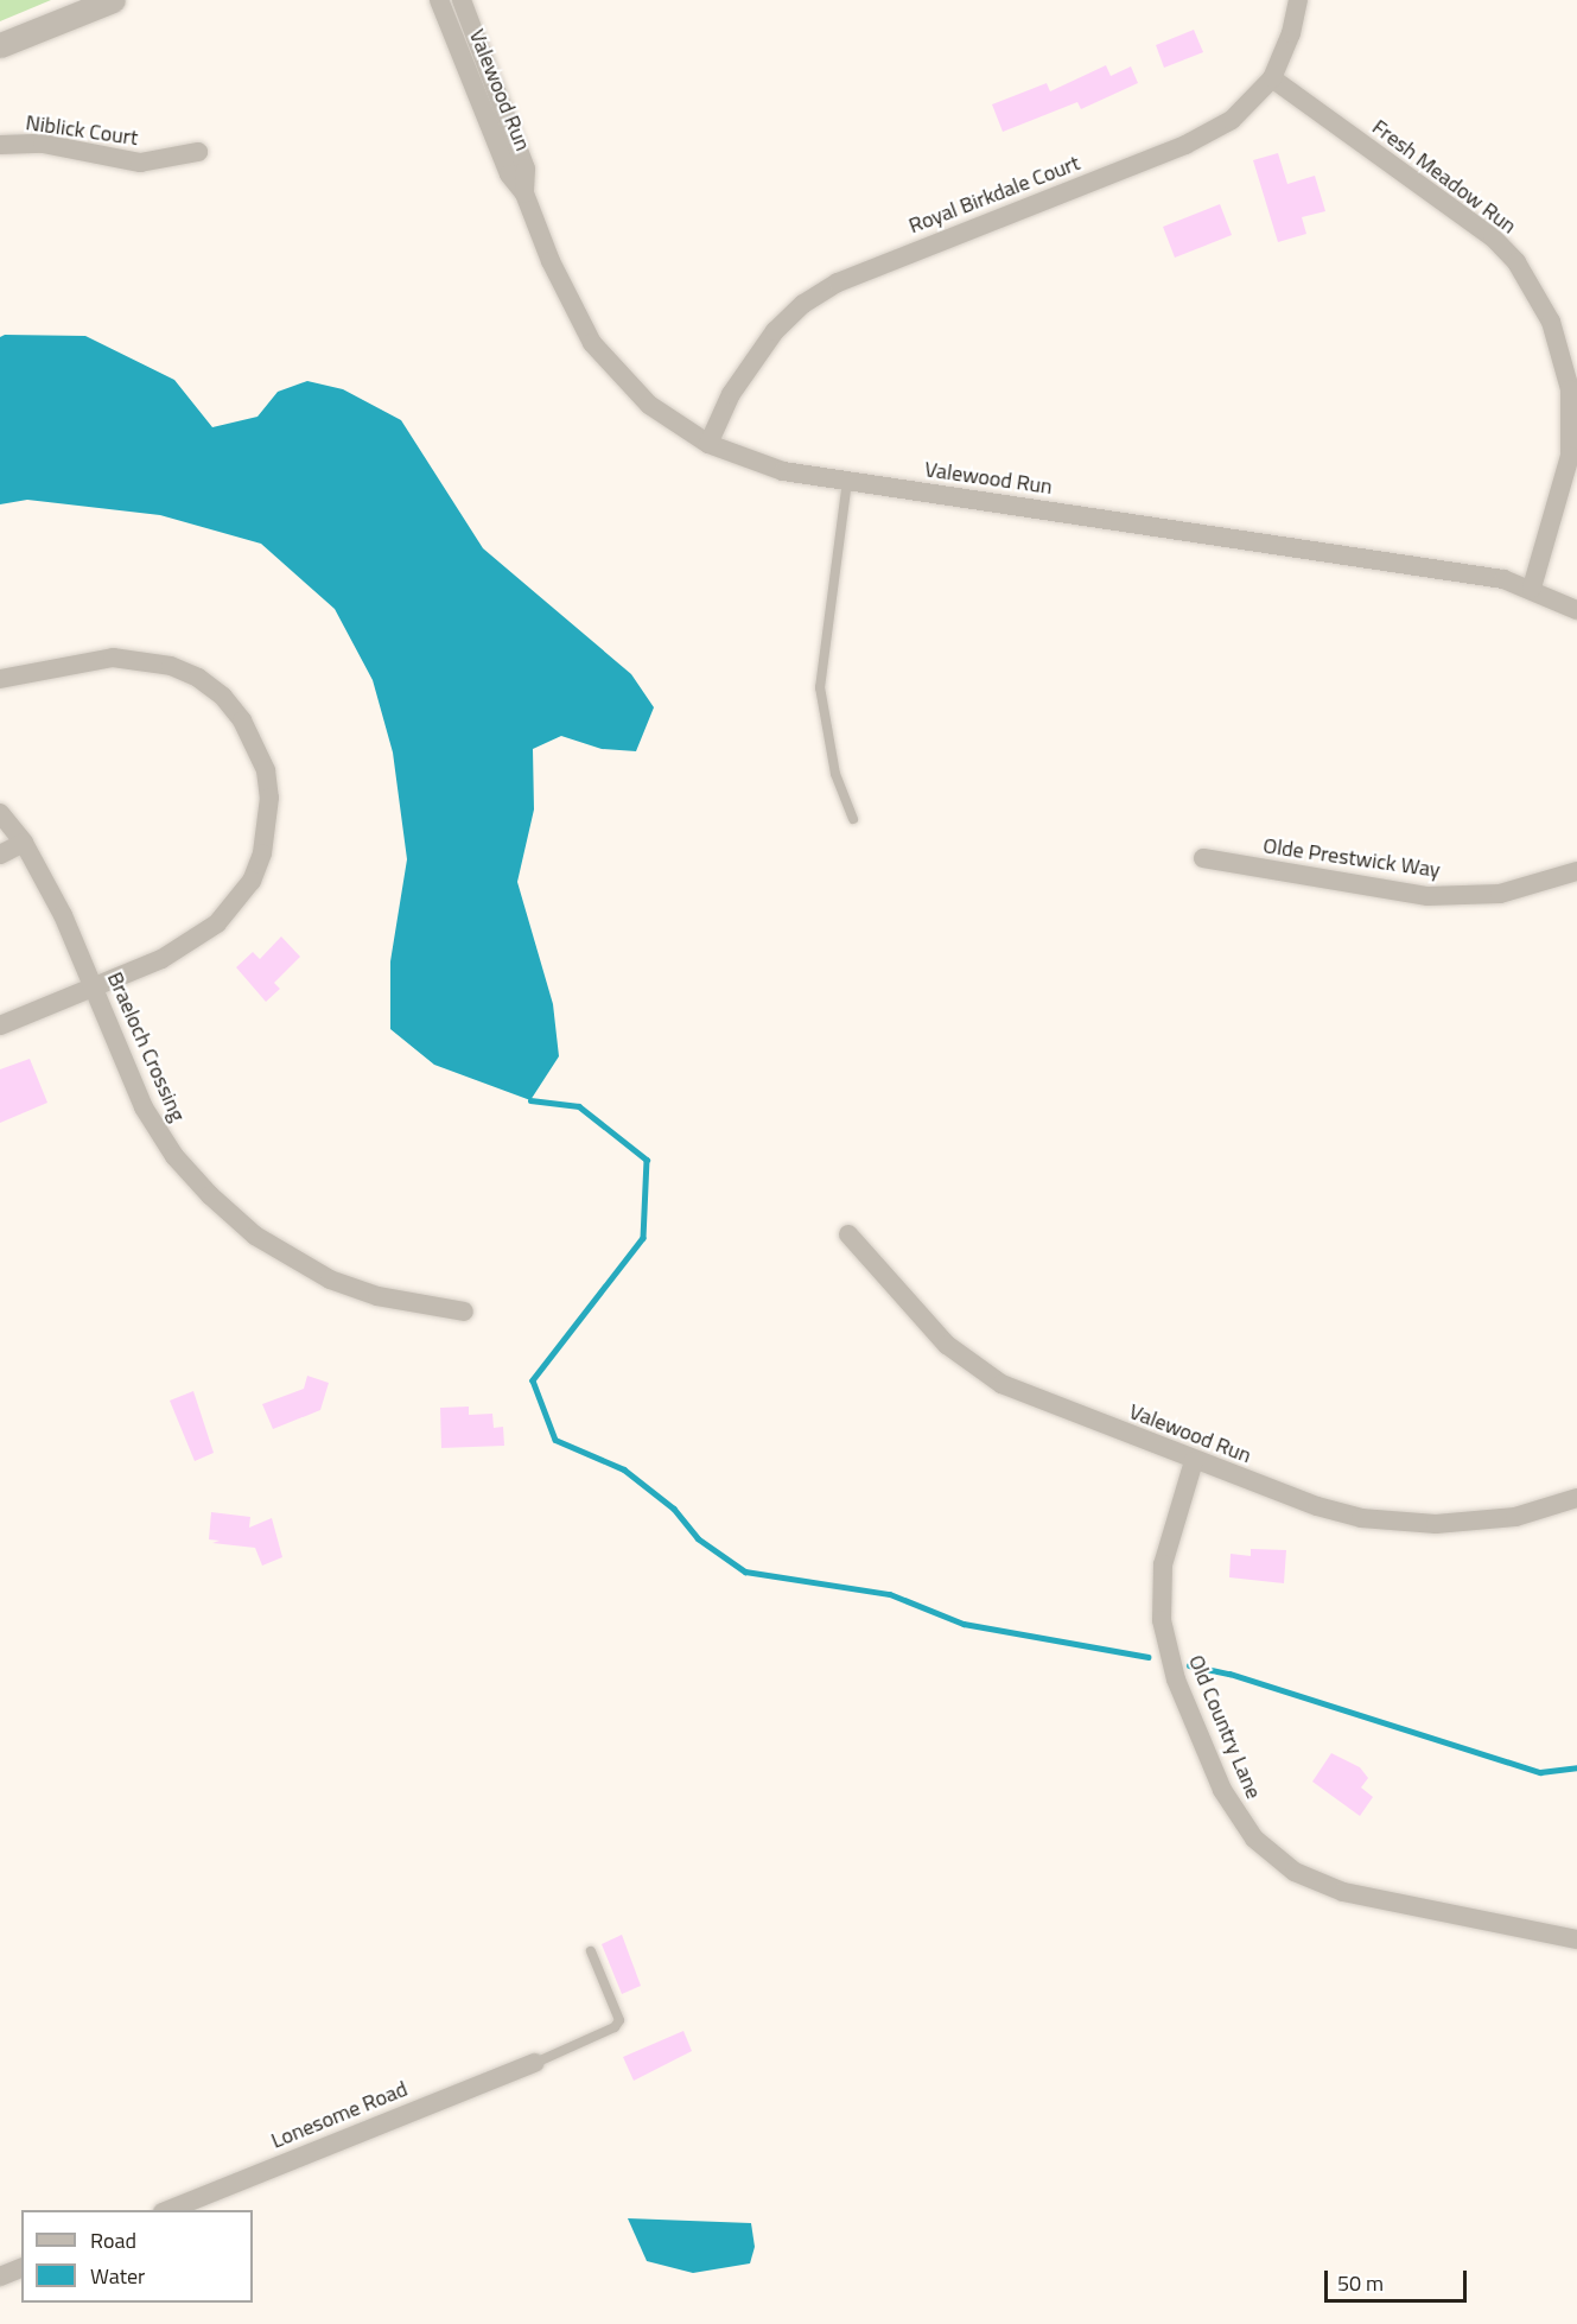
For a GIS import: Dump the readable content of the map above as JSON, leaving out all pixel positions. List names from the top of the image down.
{
  "streets": {
    "street": [
      "Valewood Run",
      "Niblick Court",
      "Fresh Meadow Run",
      "Royal Birkdale Court",
      "Olde Prestwick Way",
      "Braeloch Crossing",
      "Old Country Lane",
      "Lonesome Road"
    ]
  },
  "crossings": [
    ["Valewood Run", "Fresh Meadow Run"],
    ["Valewood Run", "Royal Birkdale Court"],
    ["Valewood Run", "Old Country Lane"],
    ["Fresh Meadow Run", "Royal Birkdale Court"]
  ],
  "legend": ["Road", "Water"],
  "scale_bar": "50 m"
}
